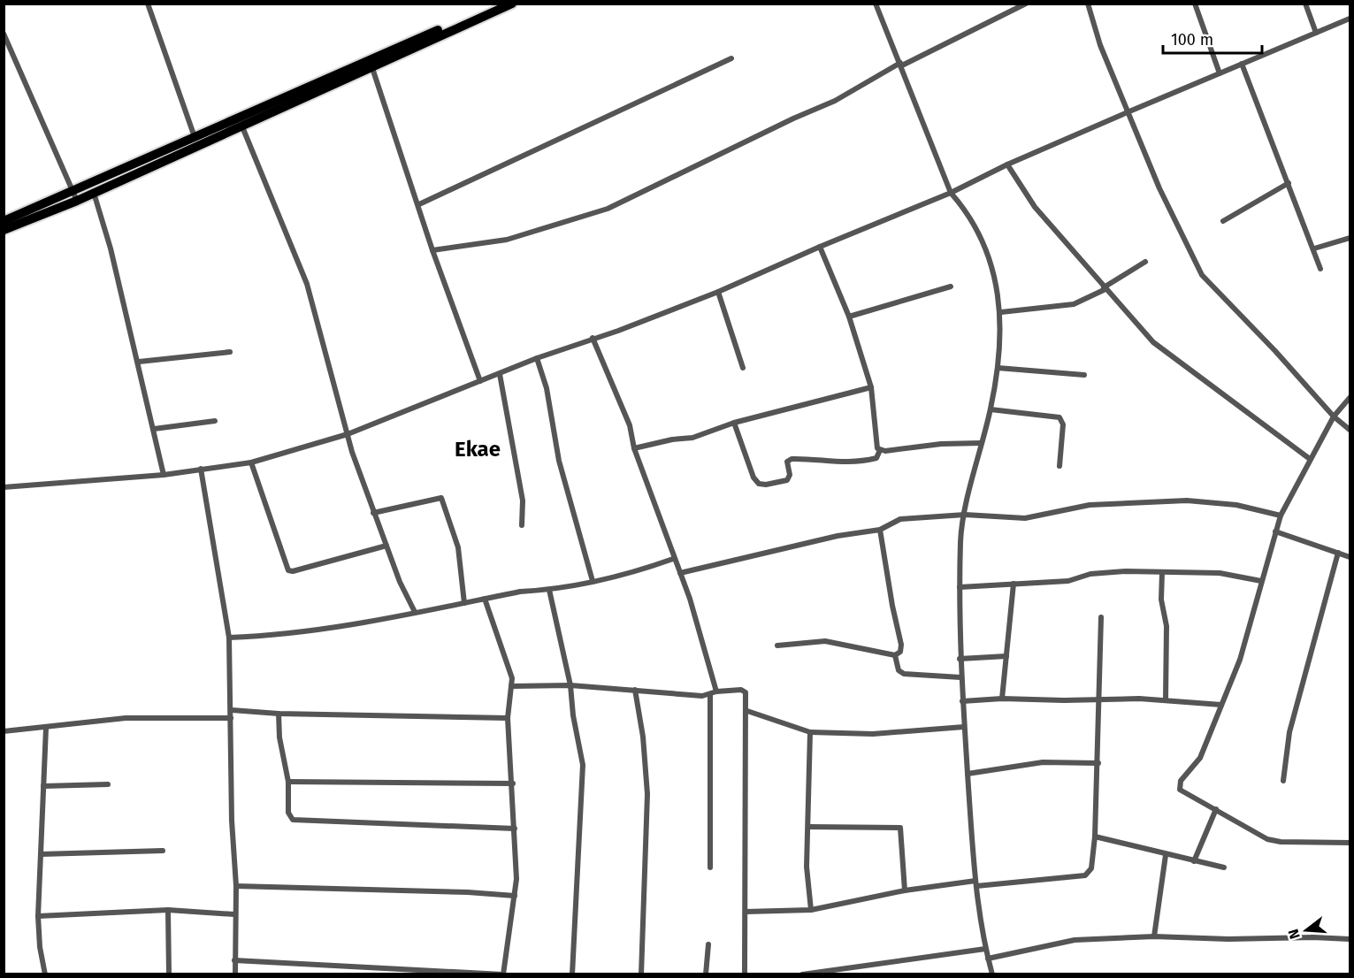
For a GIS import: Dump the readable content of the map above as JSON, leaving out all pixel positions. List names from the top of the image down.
{
  "districts": ["Ekae"],
  "scale_bar": "100 m",
  "north": "left"
}
